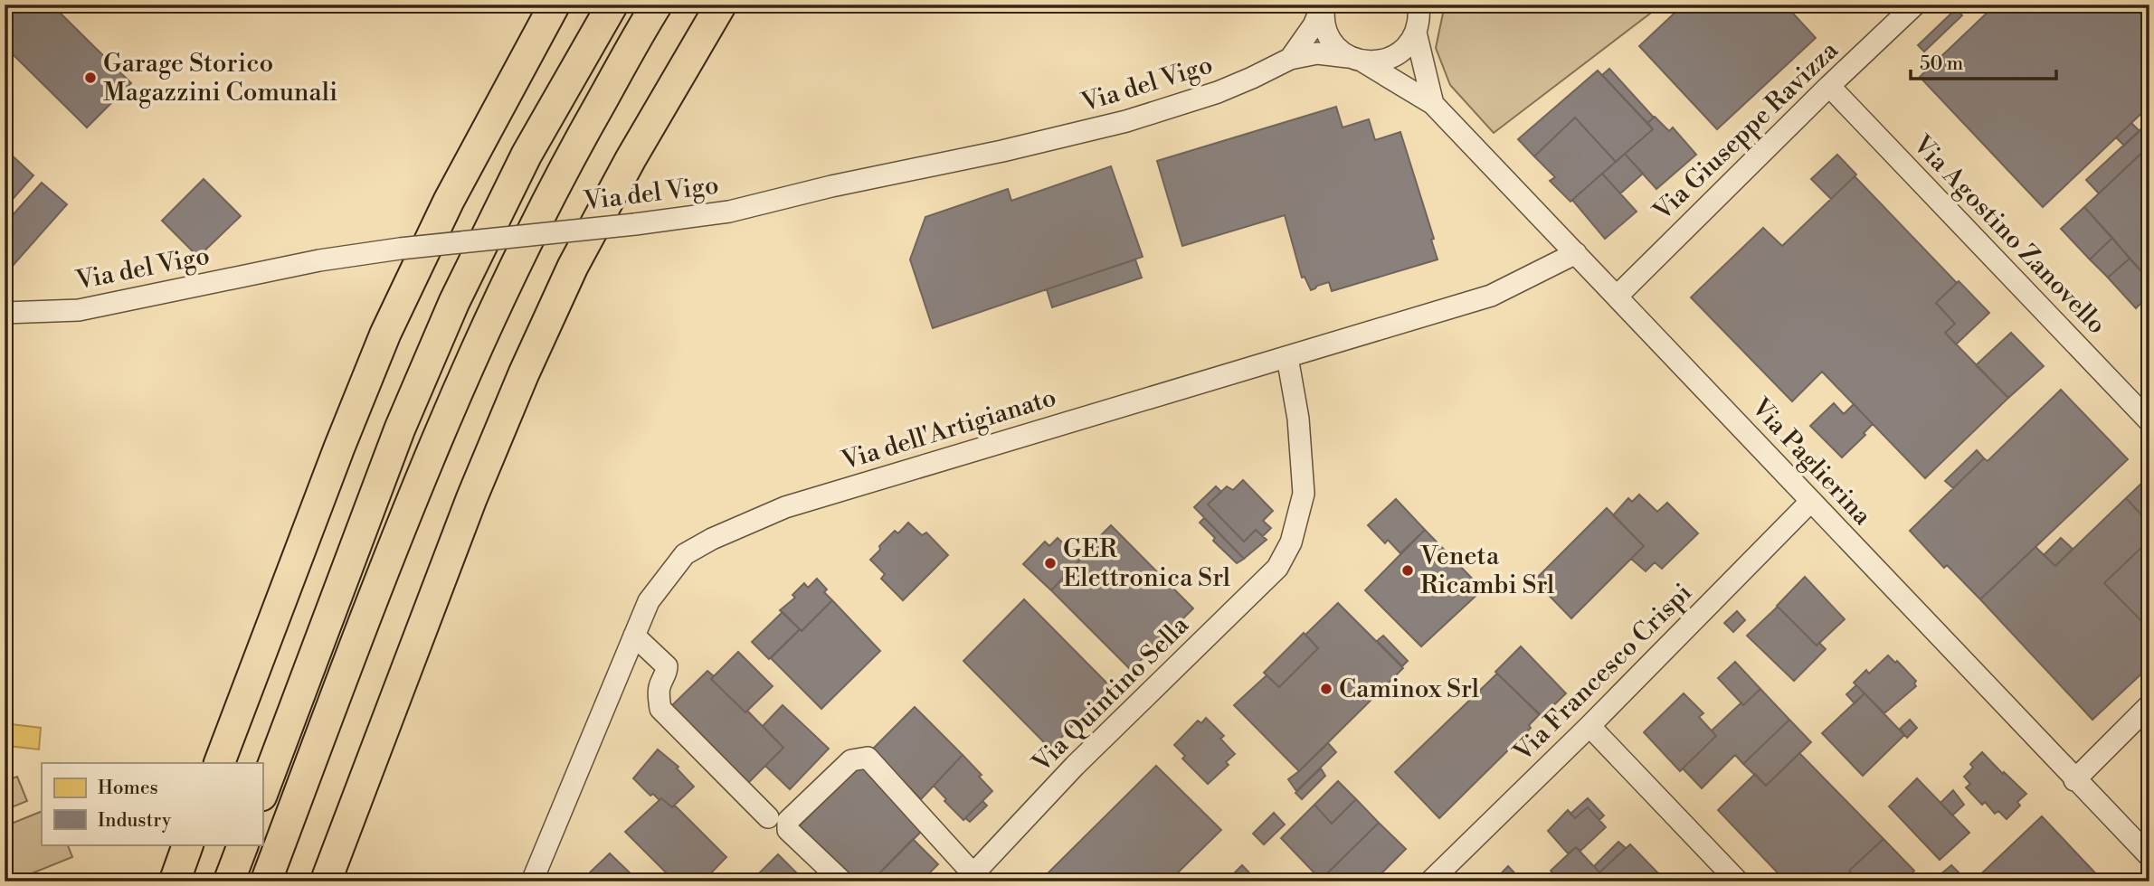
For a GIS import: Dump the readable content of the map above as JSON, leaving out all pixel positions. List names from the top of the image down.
{
  "streets": {
    "street": [
      "Via del Vigo",
      "Via Giuseppe Ravizza",
      "Via Agostino Zanovello",
      "Via dell'Artigianato",
      "Via Paglierina",
      "Via Francesco Crispi",
      "Via Quintino Sella"
    ]
  },
  "crossings": [
    ["Via del Vigo", "Via Paglierina"],
    ["Via Giuseppe Ravizza", "Via Agostino Zanovello"],
    ["Via Giuseppe Ravizza", "Via Paglierina"],
    ["Via dell'Artigianato", "Via Paglierina"],
    ["Via dell'Artigianato", "Via Quintino Sella"],
    ["Via Paglierina", "Via Francesco Crispi"]
  ],
  "places": [
    "Garage Storico Magazzini Comunali",
    "GER Elettronica Srl",
    "Veneta Ricambi Srl",
    "Caminox Srl"
  ],
  "legend": ["Homes", "Industry"],
  "scale_bar": "50 m"
}
